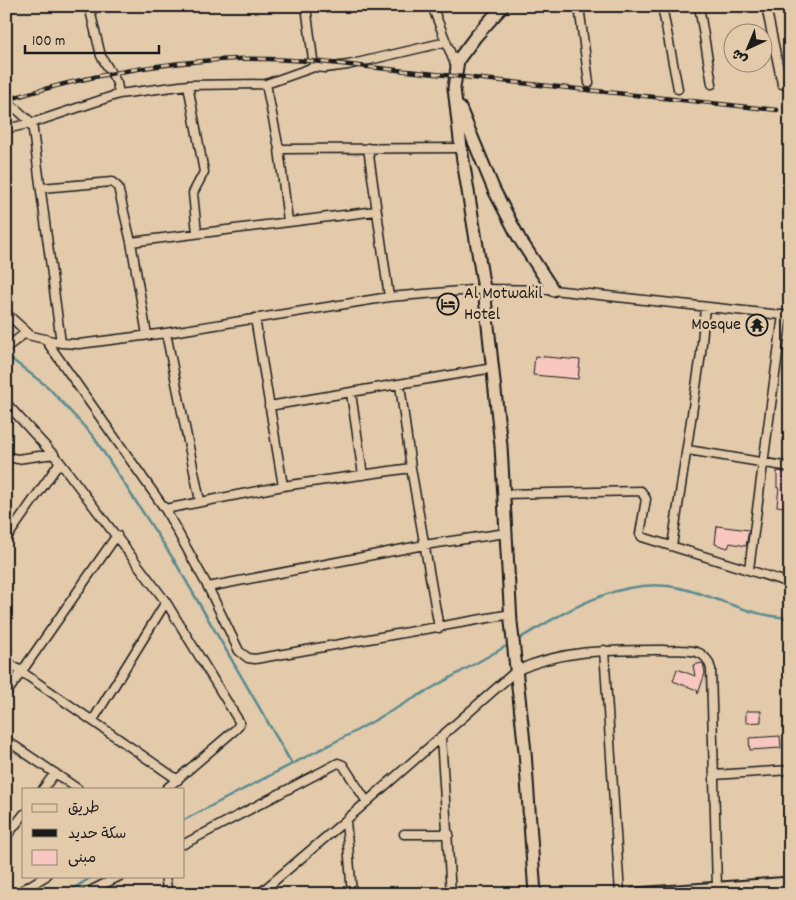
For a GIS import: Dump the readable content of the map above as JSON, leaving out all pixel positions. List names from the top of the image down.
{
  "places": {
    "hotel": ["Al Motwakil Hotel"],
    "temple": ["Mosque"]
  },
  "legend": ["طريق", "سكة حديد", "مبنى"],
  "scale_bar": "100 m",
  "north": "bottom left"
}
